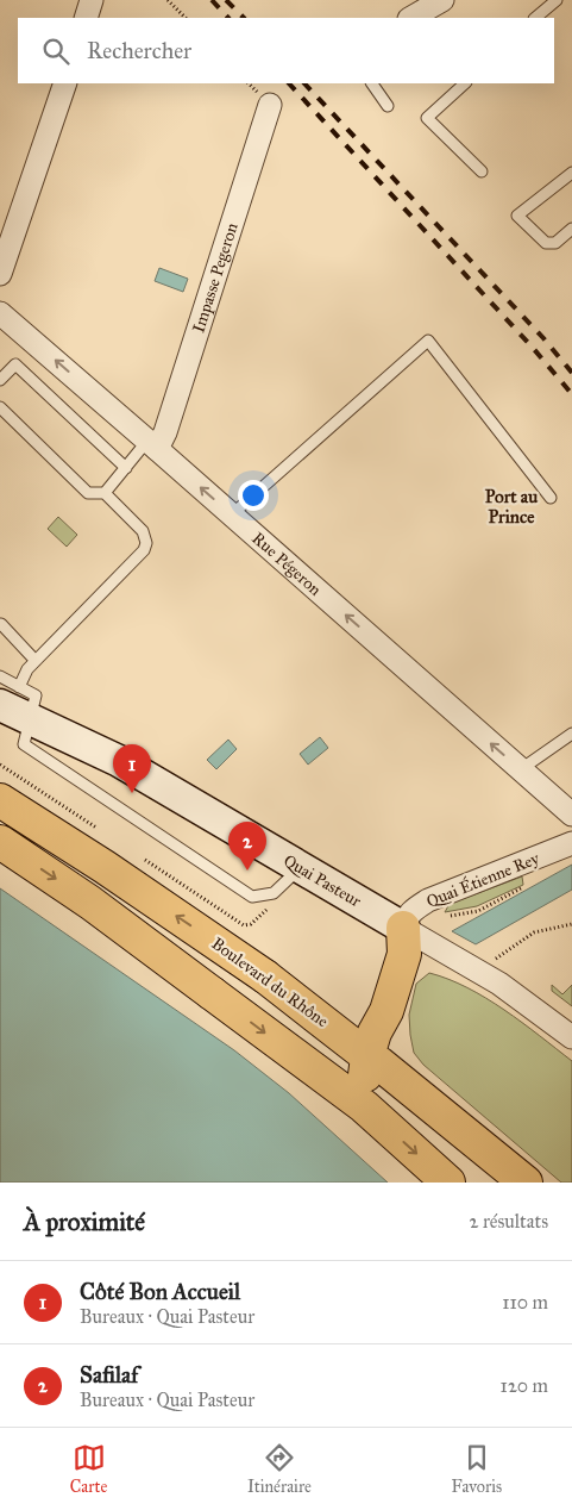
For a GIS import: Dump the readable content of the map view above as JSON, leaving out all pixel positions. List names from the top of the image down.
{
  "streets": {
    "main road": ["Quai Pasteur", "Boulevard du Rhône"],
    "street": ["Impasse Pegeron", "Rue Pégeron", "Quai Étienne Rey"]
  },
  "crossings": [
    ["Impasse Pegeron", "Rue Pégeron"],
    ["Quai Pasteur", "Quai Étienne Rey"]
  ],
  "one_way": ["Rue Pégeron"],
  "districts": ["Port au Prince"],
  "page": {
    "search": "Rechercher",
    "pins": ["1", "2"],
    "heading": ["À proximité", "2 résultats"],
    "list": [
      {
        "mark": "1",
        "name": "Côté Bon Accueil",
        "note": "Bureaux · Quai Pasteur",
        "value": "110 m"
      },
      {
        "mark": "2",
        "name": "Safilaf",
        "note": "Bureaux · Quai Pasteur",
        "value": "120 m"
      }
    ],
    "nav": ["Carte", "Itinéraire", "Favoris"]
  }
}
